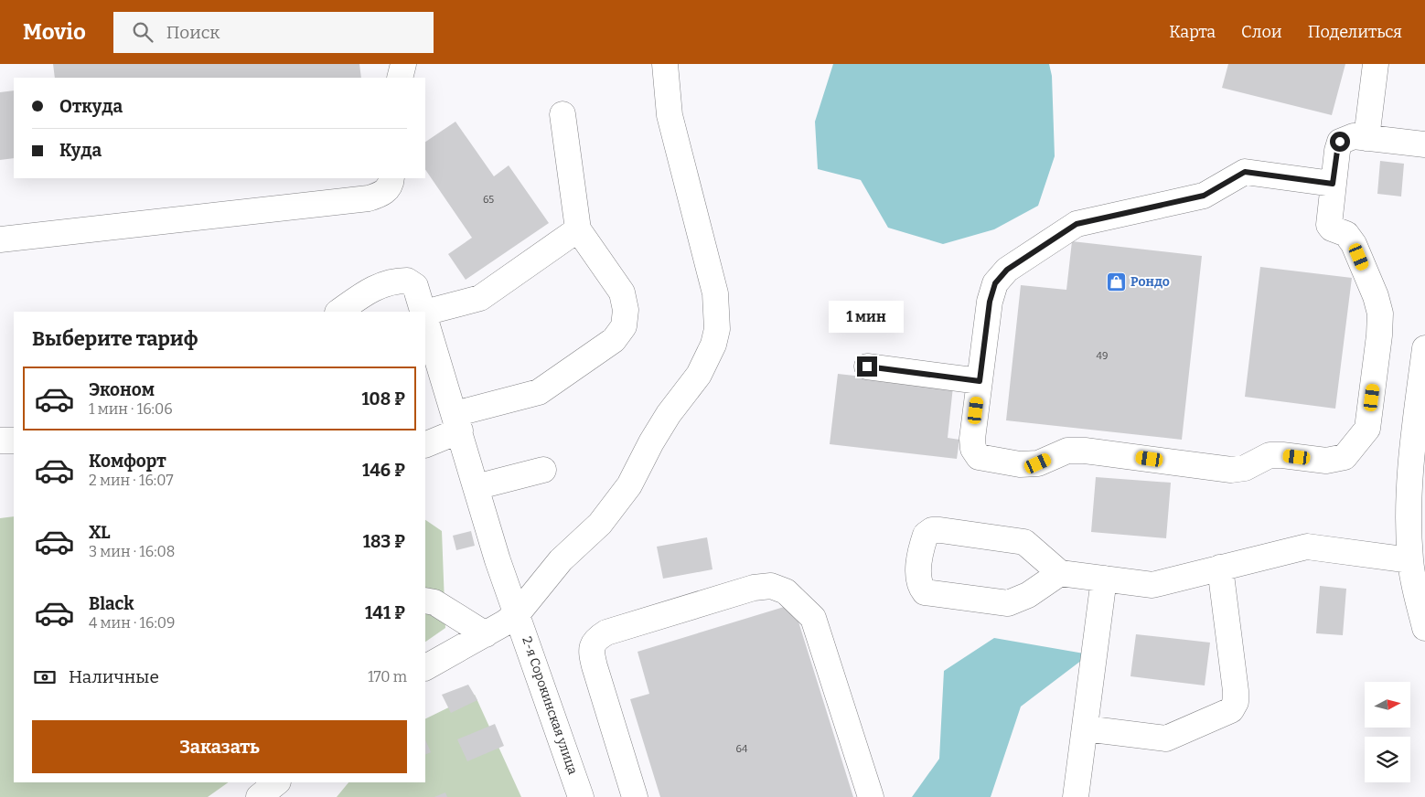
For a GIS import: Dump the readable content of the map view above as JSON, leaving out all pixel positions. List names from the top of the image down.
{
  "streets": {
    "street": ["2-я Сорокинская улица"]
  },
  "places": {
    "shop": ["Рондо"]
  },
  "house_numbers": ["65", "49", "64"],
  "north": "right",
  "page": {
    "header": "Movio",
    "search": "Поиск",
    "nav": ["Карта", "Слои", "Поделиться"],
    "banner": ["Откуда", "Куда"],
    "bubble": "1 мин",
    "heading": "Выберите тариф",
    "list": [
      {
        "name": "Эконом",
        "note": "1 мин · 16:06",
        "value": "108 ₽"
      },
      {
        "name": "Комфорт",
        "note": "2 мин · 16:07",
        "value": "146 ₽"
      },
      {
        "name": "XL",
        "note": "3 мин · 16:08",
        "value": "183 ₽"
      },
      {
        "name": "Black",
        "note": "4 мин · 16:09",
        "value": "141 ₽"
      }
    ],
    "pay": ["Наличные", "170 m"],
    "buttons": "Заказать"
  }
}
